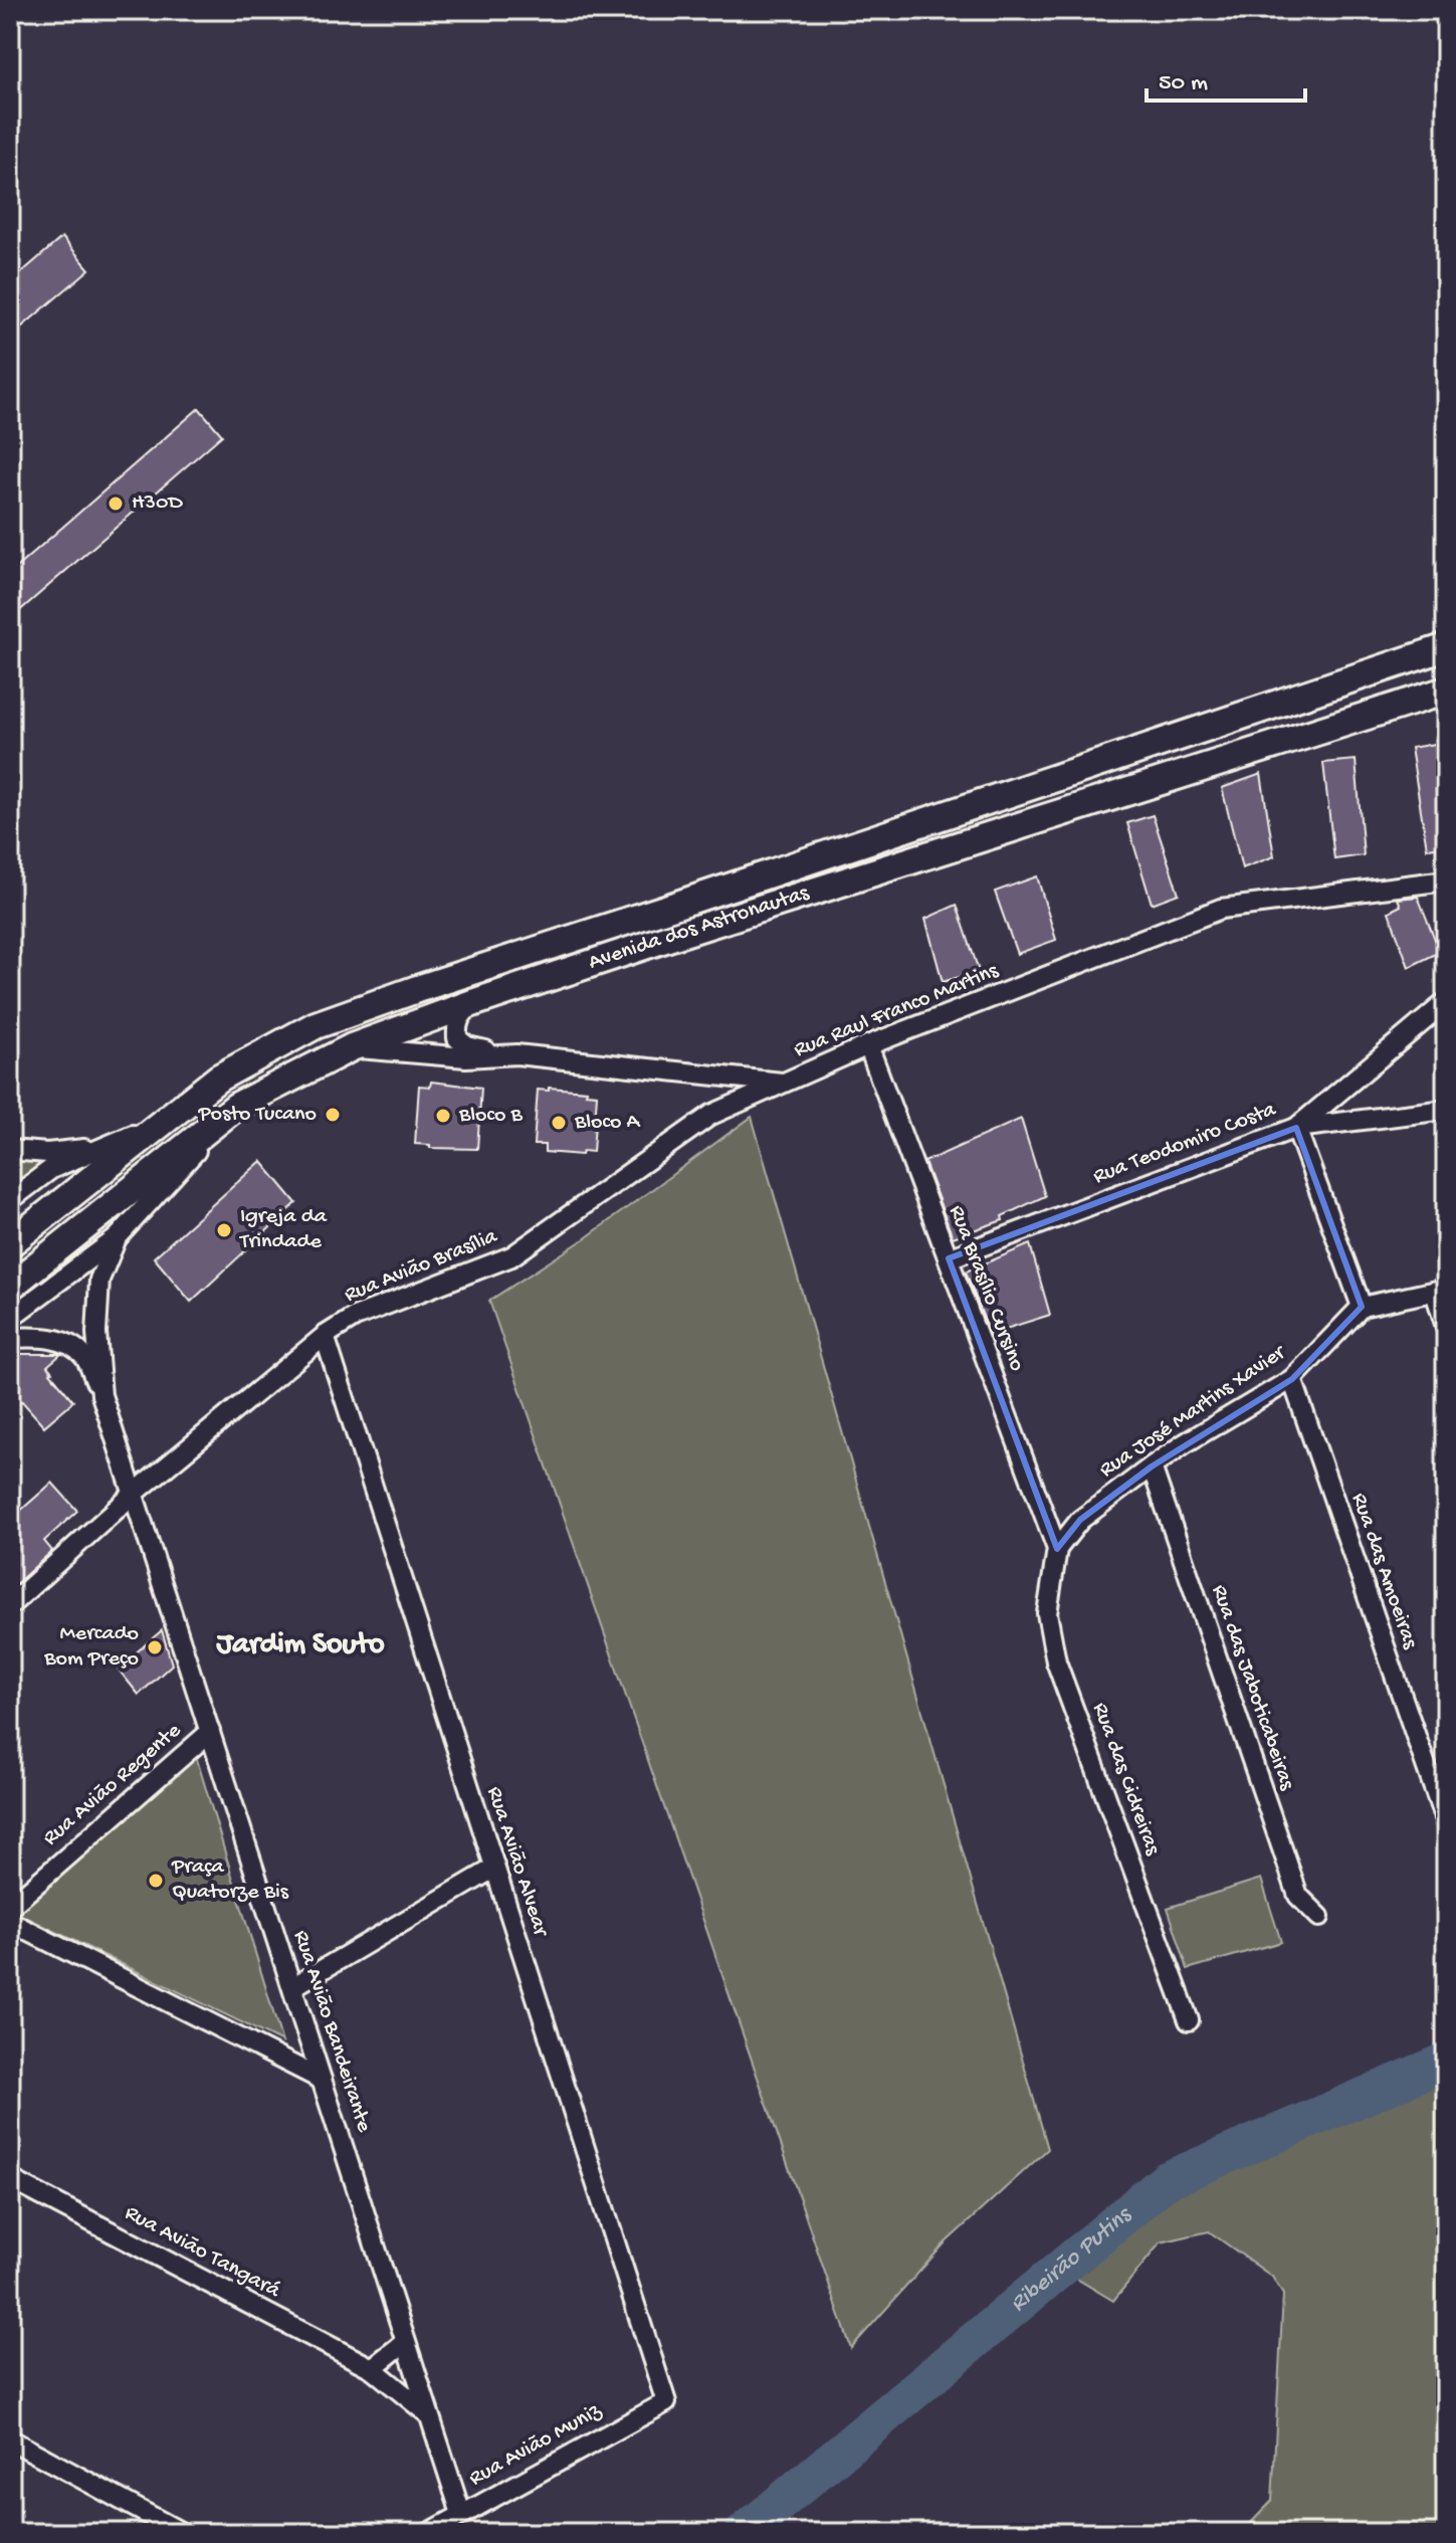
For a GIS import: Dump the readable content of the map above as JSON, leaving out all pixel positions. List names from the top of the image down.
{
  "streets": {
    "main road": ["Avenida dos Astronautas"],
    "street": [
      "Rua Raul Franco Martins",
      "Rua Teodomiro Costa",
      "Rua Avião Brasília",
      "Rua Brasílio Cursino",
      "Rua José Martins Xavier",
      "Rua das Amoeiras",
      "Rua das Jaboticabeiras",
      "Rua das Cidreiras",
      "Rua Avião Regente",
      "Rua Avião Alvear",
      "Rua Avião Bandeirante",
      "Rua Avião Tangará",
      "Rua Avião Muniz"
    ]
  },
  "crossings": [
    ["Avenida dos Astronautas", "Rua Raul Franco Martins"],
    ["Rua Raul Franco Martins", "Rua Avião Brasília"],
    ["Rua Raul Franco Martins", "Rua Brasílio Cursino"],
    ["Rua Teodomiro Costa", "Rua Brasílio Cursino"],
    ["Rua Avião Brasília", "Rua Avião Alvear"],
    ["Rua Avião Brasília", "Rua Avião Bandeirante"],
    ["Rua Brasílio Cursino", "Rua José Martins Xavier"],
    ["Rua Brasílio Cursino", "Rua das Cidreiras"],
    ["Rua José Martins Xavier", "Rua das Amoeiras"],
    ["Rua José Martins Xavier", "Rua das Jaboticabeiras"],
    ["Rua José Martins Xavier", "Rua das Cidreiras"],
    ["Rua Avião Regente", "Rua Avião Bandeirante"],
    ["Rua Avião Alvear", "Rua Avião Muniz"],
    ["Rua Avião Bandeirante", "Rua Avião Tangará"],
    ["Rua Avião Bandeirante", "Rua Avião Muniz"]
  ],
  "districts": ["Jardim Souto"],
  "water": ["Ribeirão Putins"],
  "places": [
    "H30D",
    "Posto Tucano",
    "Bloco B",
    "Bloco A",
    "Igreja da Trindade",
    "Mercado Bom Preço",
    "Praça Quatorze Bis"
  ],
  "scale_bar": "50 m"
}
